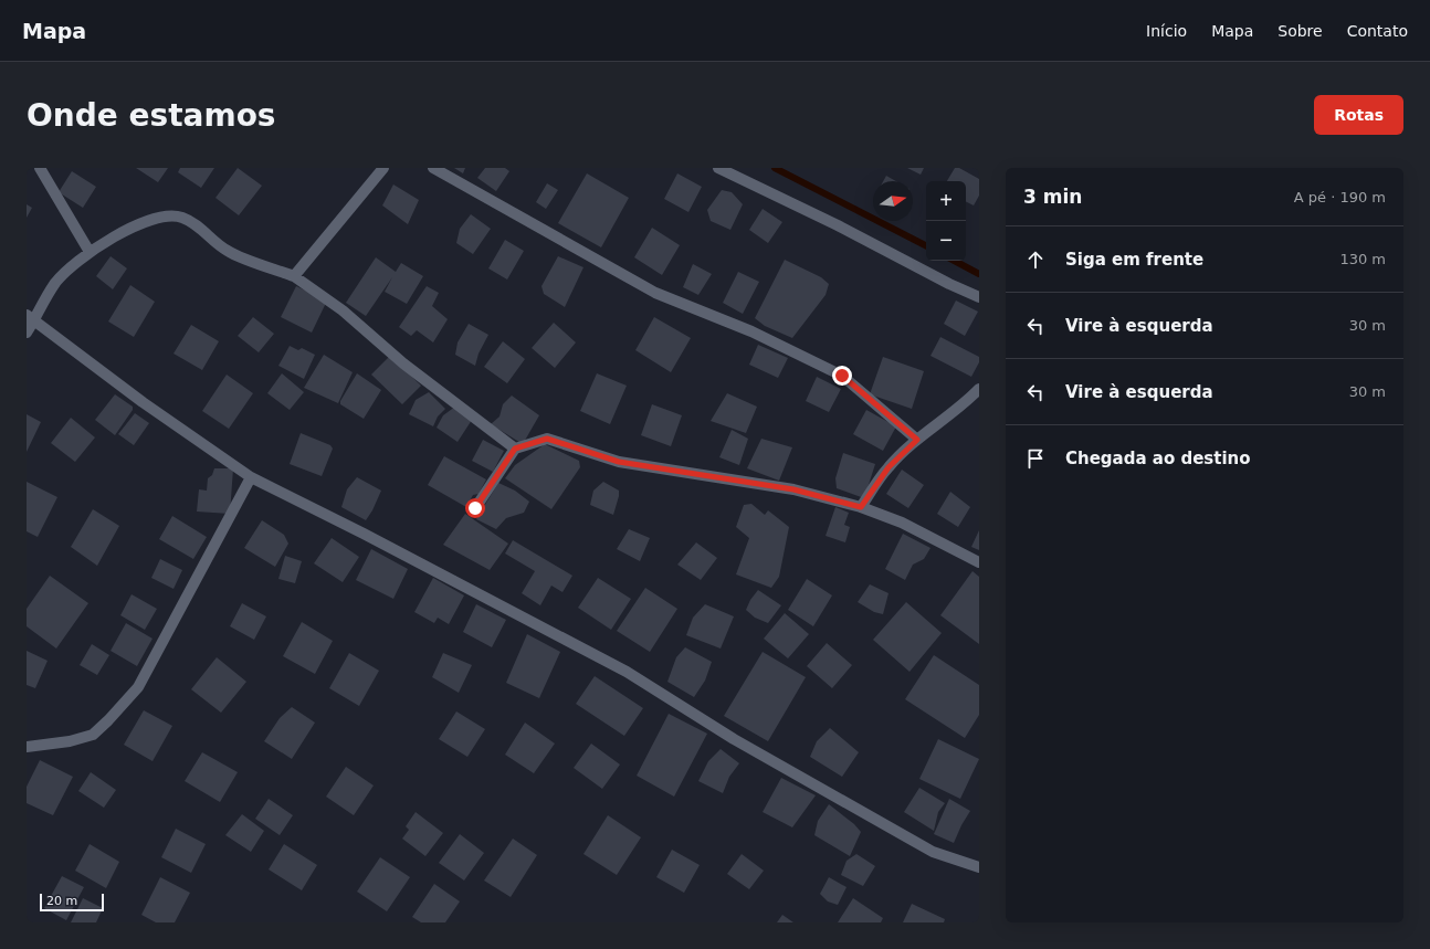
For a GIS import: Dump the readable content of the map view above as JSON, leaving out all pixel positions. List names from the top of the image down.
{
  "scale_bar": "20 m",
  "north": "right",
  "page": {
    "header": "Mapa",
    "nav": [
      "Início",
      "Mapa",
      "Sobre",
      "Contato"
    ],
    "buttons": "Rotas",
    "title": "Onde estamos",
    "heading": ["3 min", "A pé · 190 m"],
    "map_buttons": ["+", "−"],
    "list": [
      ["Siga em frente", "130 m"],
      ["Vire à esquerda", "30 m"],
      ["Vire à esquerda", "30 m"],
      "Chegada ao destino"
    ],
    "scale": "20 m"
  }
}
